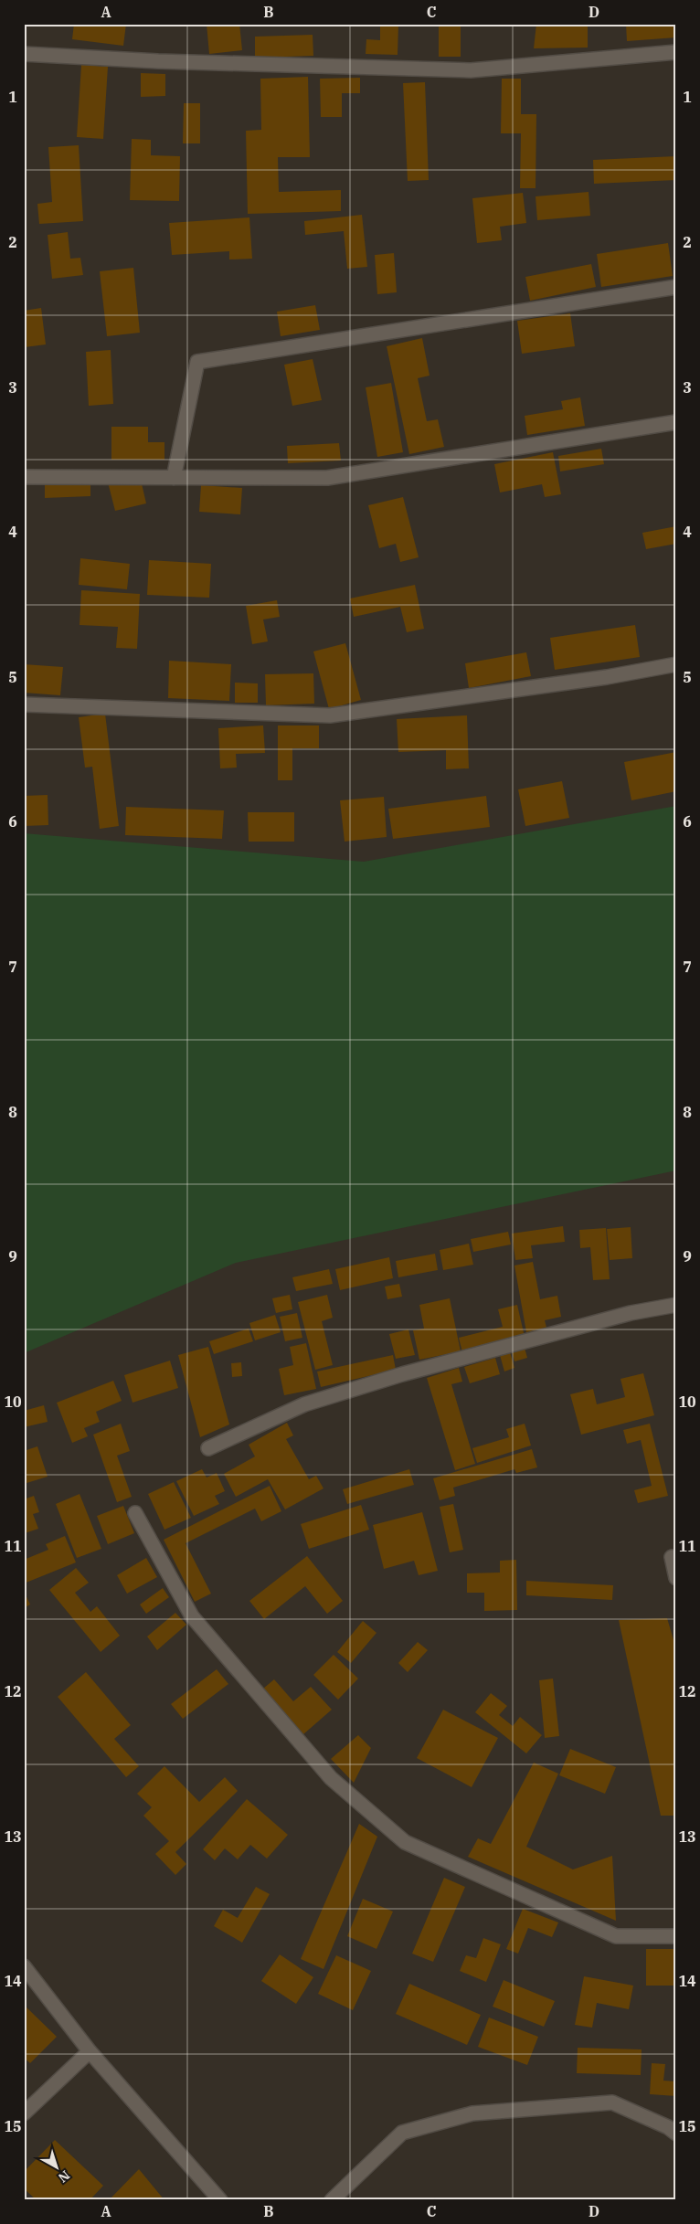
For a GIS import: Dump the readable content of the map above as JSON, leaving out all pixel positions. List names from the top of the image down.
{
  "north": "bottom right",
  "grid": {
    "columns": [
      "A",
      "B",
      "C",
      "D"
    ],
    "rows": [
      "1",
      "2",
      "3",
      "4",
      "5",
      "6",
      "7",
      "8",
      "9",
      "10",
      "11",
      "12",
      "13",
      "14",
      "15"
    ]
  }
}
